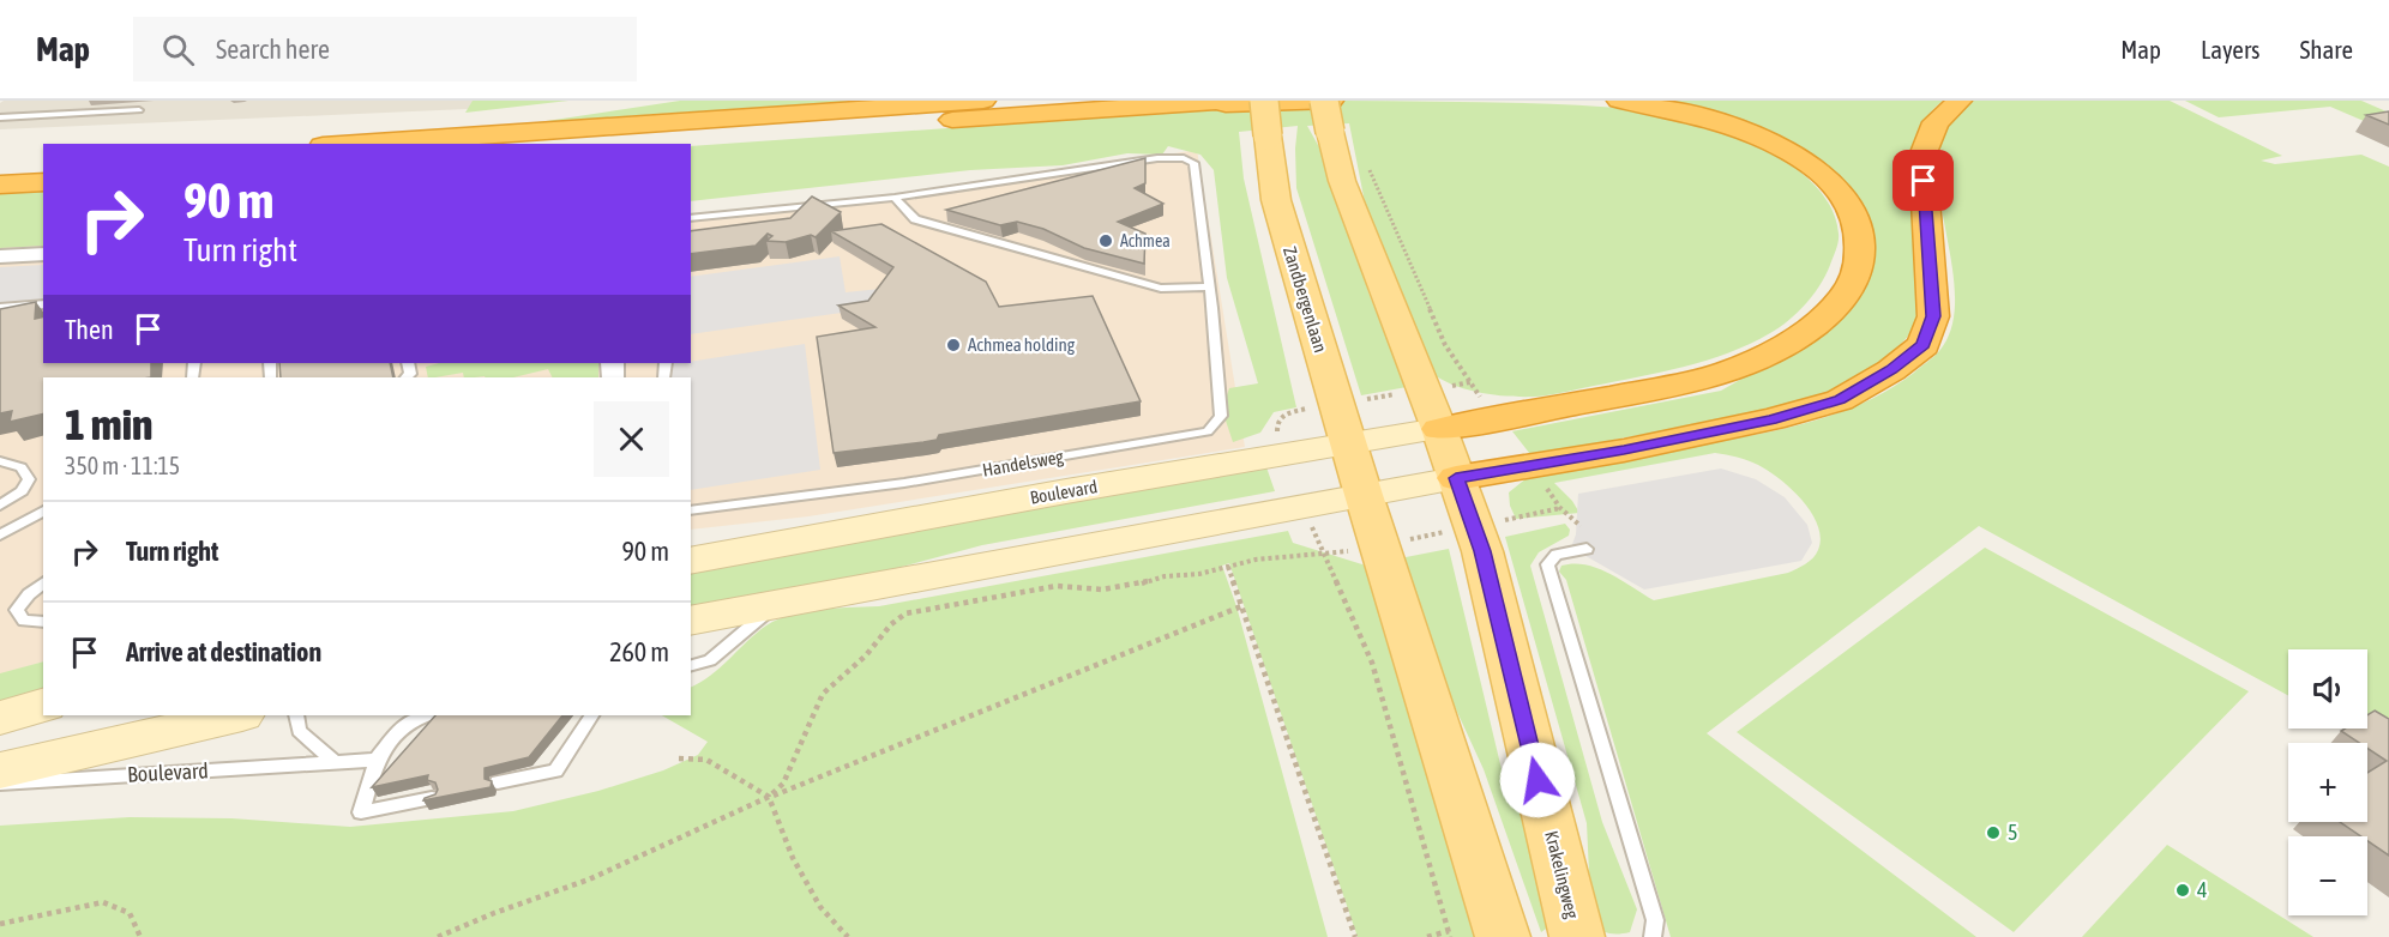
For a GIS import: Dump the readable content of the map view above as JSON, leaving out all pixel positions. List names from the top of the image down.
{
  "streets": {
    "main road": ["Zandbergenlaan", "Boulevard", "Krakelingweg"],
    "lane": ["Handelsweg"]
  },
  "crossings": [
    ["Zandbergenlaan", "Boulevard"]
  ],
  "places": [
    "Achmea",
    "Achmea holding",
    "5",
    "4"
  ],
  "page": {
    "header": "Map",
    "search": "Search here",
    "nav": ["Map", "Layers", "Share"],
    "turn": ["90 m", "Turn right"],
    "then": "Then",
    "heading": ["1 min", "350 m · 11:15"],
    "list": [
      {
        "name": "Turn right",
        "value": "90 m"
      },
      {
        "name": "Arrive at destination",
        "value": "260 m"
      }
    ],
    "map_buttons": ["+", "−"]
  }
}
